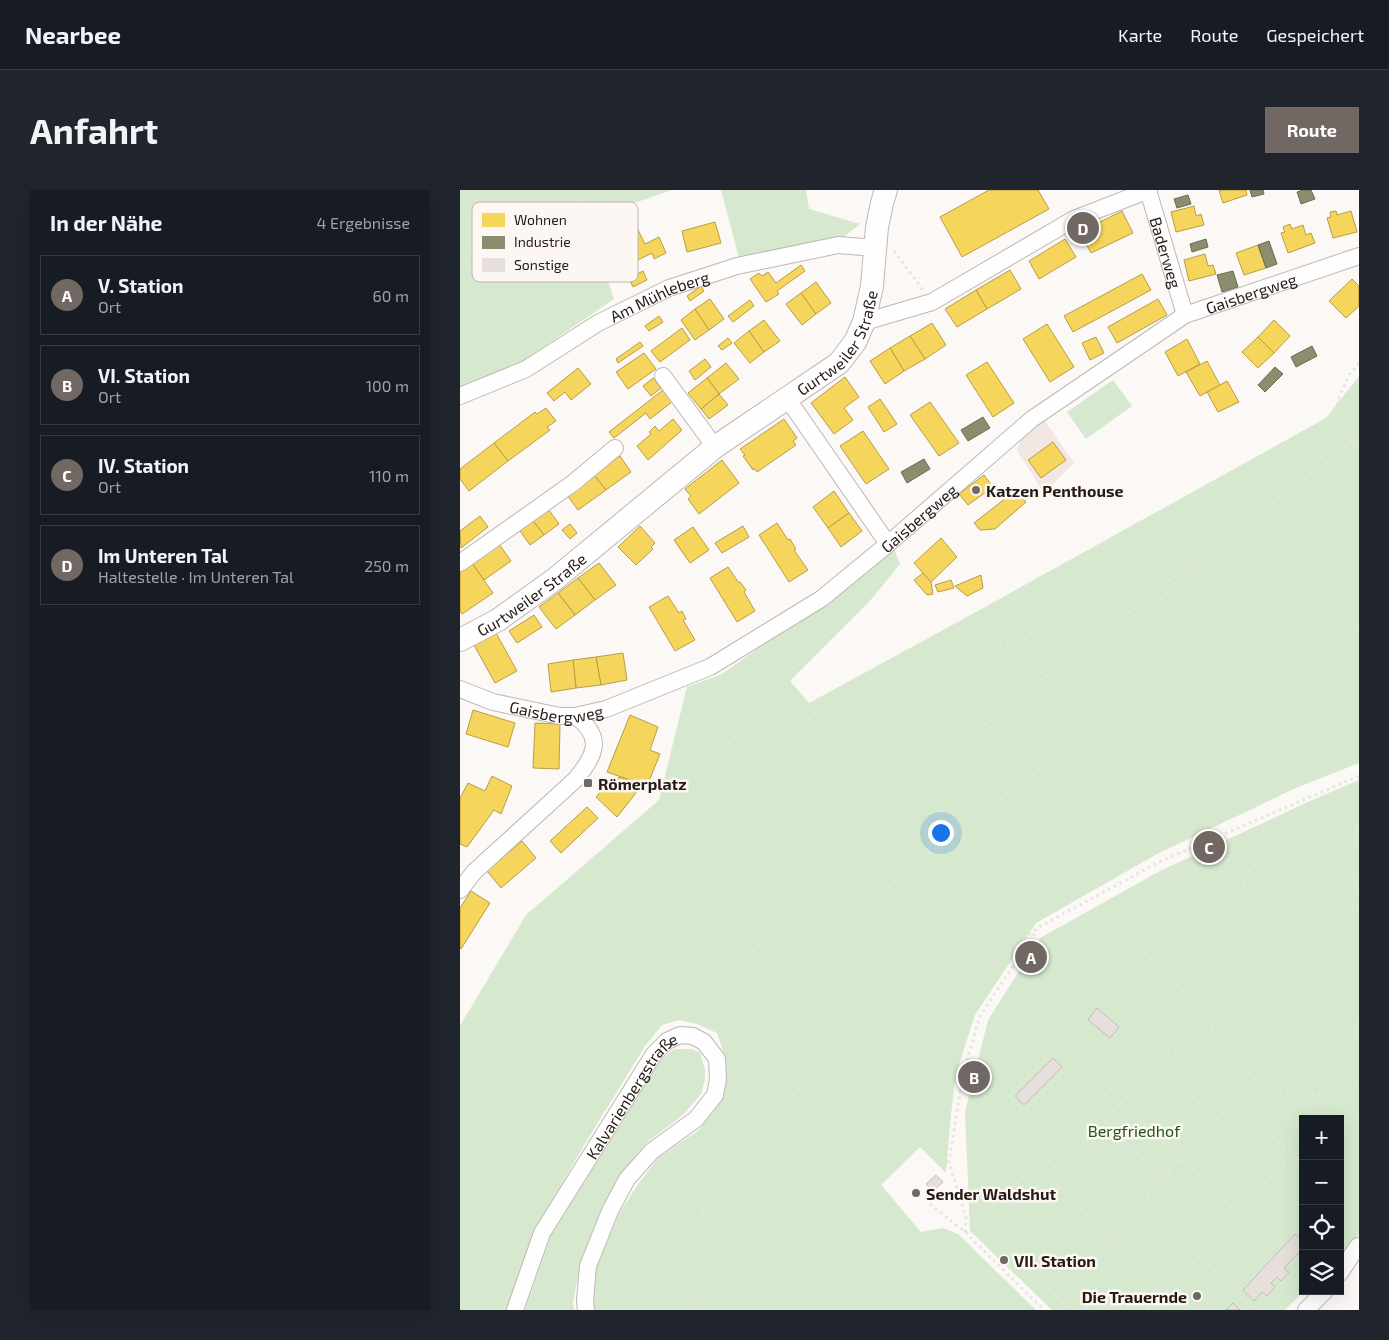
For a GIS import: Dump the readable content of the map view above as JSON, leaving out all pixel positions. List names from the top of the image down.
{
  "streets": {
    "main road": ["Gurtweiler Straße"],
    "street": [
      "Baderweg",
      "Gaisbergweg",
      "Am Mühleberg",
      "Kalvarienbergstraße"
    ]
  },
  "crossings": [
    ["Baderweg", "Gaisbergweg"],
    ["Am Mühleberg", "Gurtweiler Straße"]
  ],
  "parks": ["Bergfriedhof"],
  "places": {
    "other": [
      "Katzen Penthouse",
      "Sender Waldshut",
      "VII. Station",
      "Die Trauernde"
    ],
    "transit": ["Römerplatz"]
  },
  "legend": ["Wohnen", "Industrie", "Sonstige"],
  "page": {
    "header": "Nearbee",
    "nav": ["Karte", "Route", "Gespeichert"],
    "buttons": "Route",
    "title": "Anfahrt",
    "heading": ["In der Nähe", "4 Ergebnisse"],
    "pins": [
      "D",
      "C",
      "A",
      "B"
    ],
    "list": [
      {
        "mark": "A",
        "name": "V. Station",
        "note": "Ort",
        "value": "60 m"
      },
      {
        "mark": "B",
        "name": "VI. Station",
        "note": "Ort",
        "value": "100 m"
      },
      {
        "mark": "C",
        "name": "IV. Station",
        "note": "Ort",
        "value": "110 m"
      },
      {
        "mark": "D",
        "name": "Im Unteren Tal",
        "note": "Haltestelle · Im Unteren Tal",
        "value": "250 m"
      }
    ],
    "map_buttons": ["+", "−"]
  }
}
